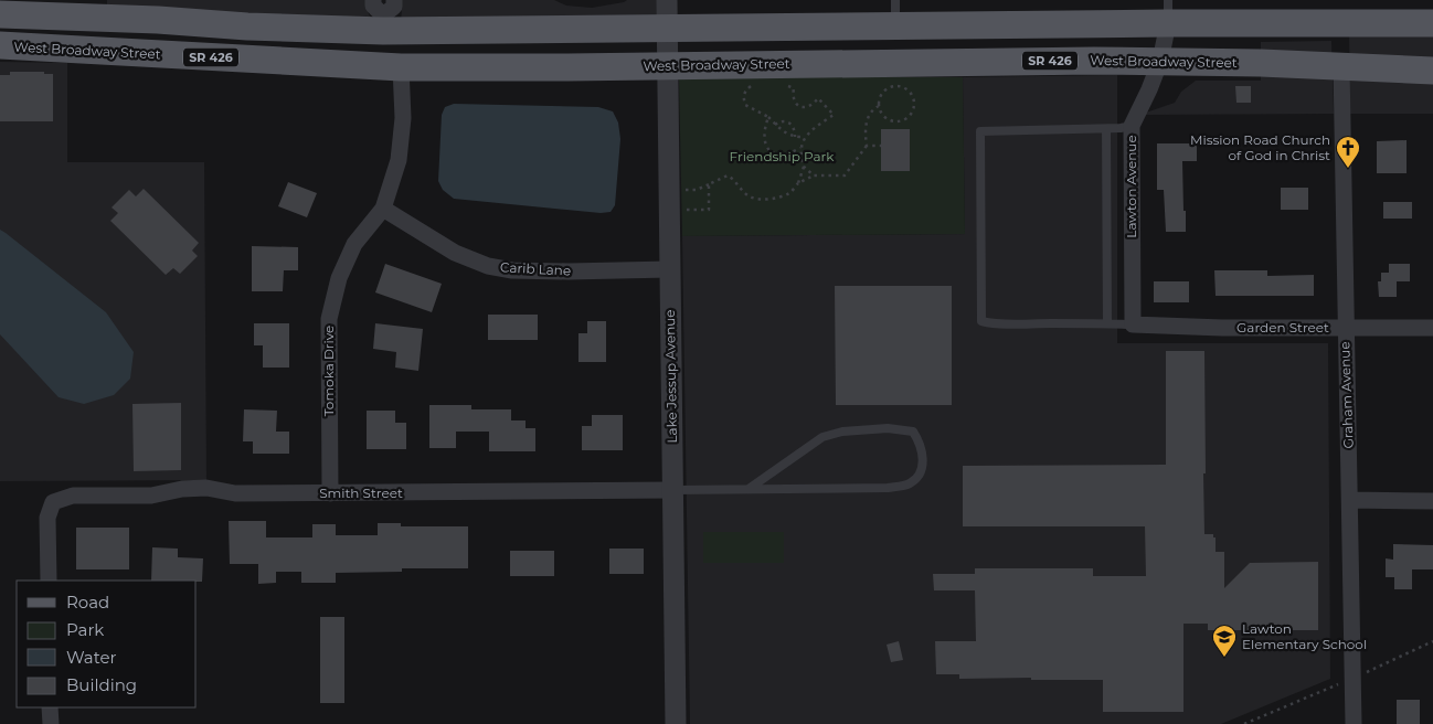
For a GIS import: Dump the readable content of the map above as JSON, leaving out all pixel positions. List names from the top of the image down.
{
  "streets": {
    "main road": ["West Broadway Street", "SR 426"],
    "street": [
      "Lawton Avenue",
      "Carib Lane",
      "Garden Street",
      "Tomoka Drive",
      "Lake Jessup Avenue",
      "Graham Avenue",
      "Smith Street"
    ]
  },
  "crossings": [
    ["West Broadway Street", "Lawton Avenue"],
    ["West Broadway Street", "Tomoka Drive"],
    ["West Broadway Street", "Lake Jessup Avenue"],
    ["West Broadway Street", "Graham Avenue"],
    ["Lawton Avenue", "Garden Street"],
    ["Carib Lane", "Tomoka Drive"],
    ["Carib Lane", "Lake Jessup Avenue"],
    ["Garden Street", "Graham Avenue"],
    ["Tomoka Drive", "Smith Street"],
    ["Lake Jessup Avenue", "Smith Street"]
  ],
  "parks": ["Friendship Park"],
  "places": {
    "church": ["Mission Road Church of God in Christ"],
    "school or university": ["Lawton Elementary School"]
  },
  "legend": [
    "Road",
    "Park",
    "Water",
    "Building"
  ]
}
